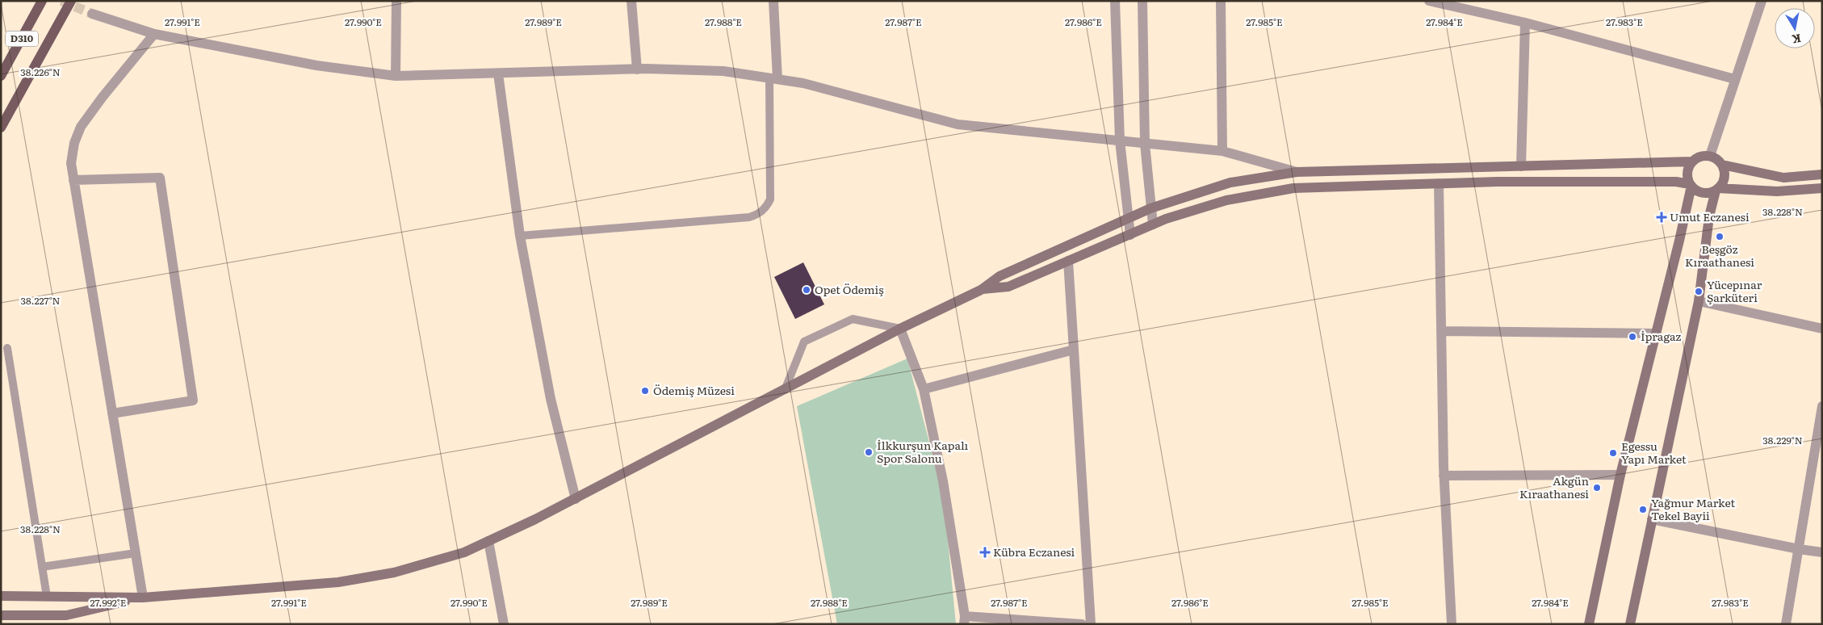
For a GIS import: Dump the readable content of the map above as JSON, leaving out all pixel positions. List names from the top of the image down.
{
  "streets": {
    "main road": ["D310"]
  },
  "places": {
    "health": ["Umut Eczanesi", "Kübra Eczanesi"],
    "other": [
      "Beşgöz Kıraathanesi",
      "Opet Ödemiş",
      "Yücepınar Şarküteri",
      "İpragaz",
      "Ödemiş Müzesi",
      "İlkkurşun Kapalı Spor Salonu",
      "Egessu Yapı Market",
      "Akgün Kıraathanesi",
      "Yağmur Market Tekel Bayii"
    ]
  },
  "north": "bottom",
  "coordinates": [
    "27.991°E",
    "27.990°E",
    "27.989°E",
    "27.988°E",
    "27.987°E",
    "27.986°E",
    "27.985°E",
    "27.984°E",
    "27.983°E",
    "38.226°N",
    "38.228°N",
    "38.227°N",
    "38.229°N",
    "27.992°E"
  ]
}
